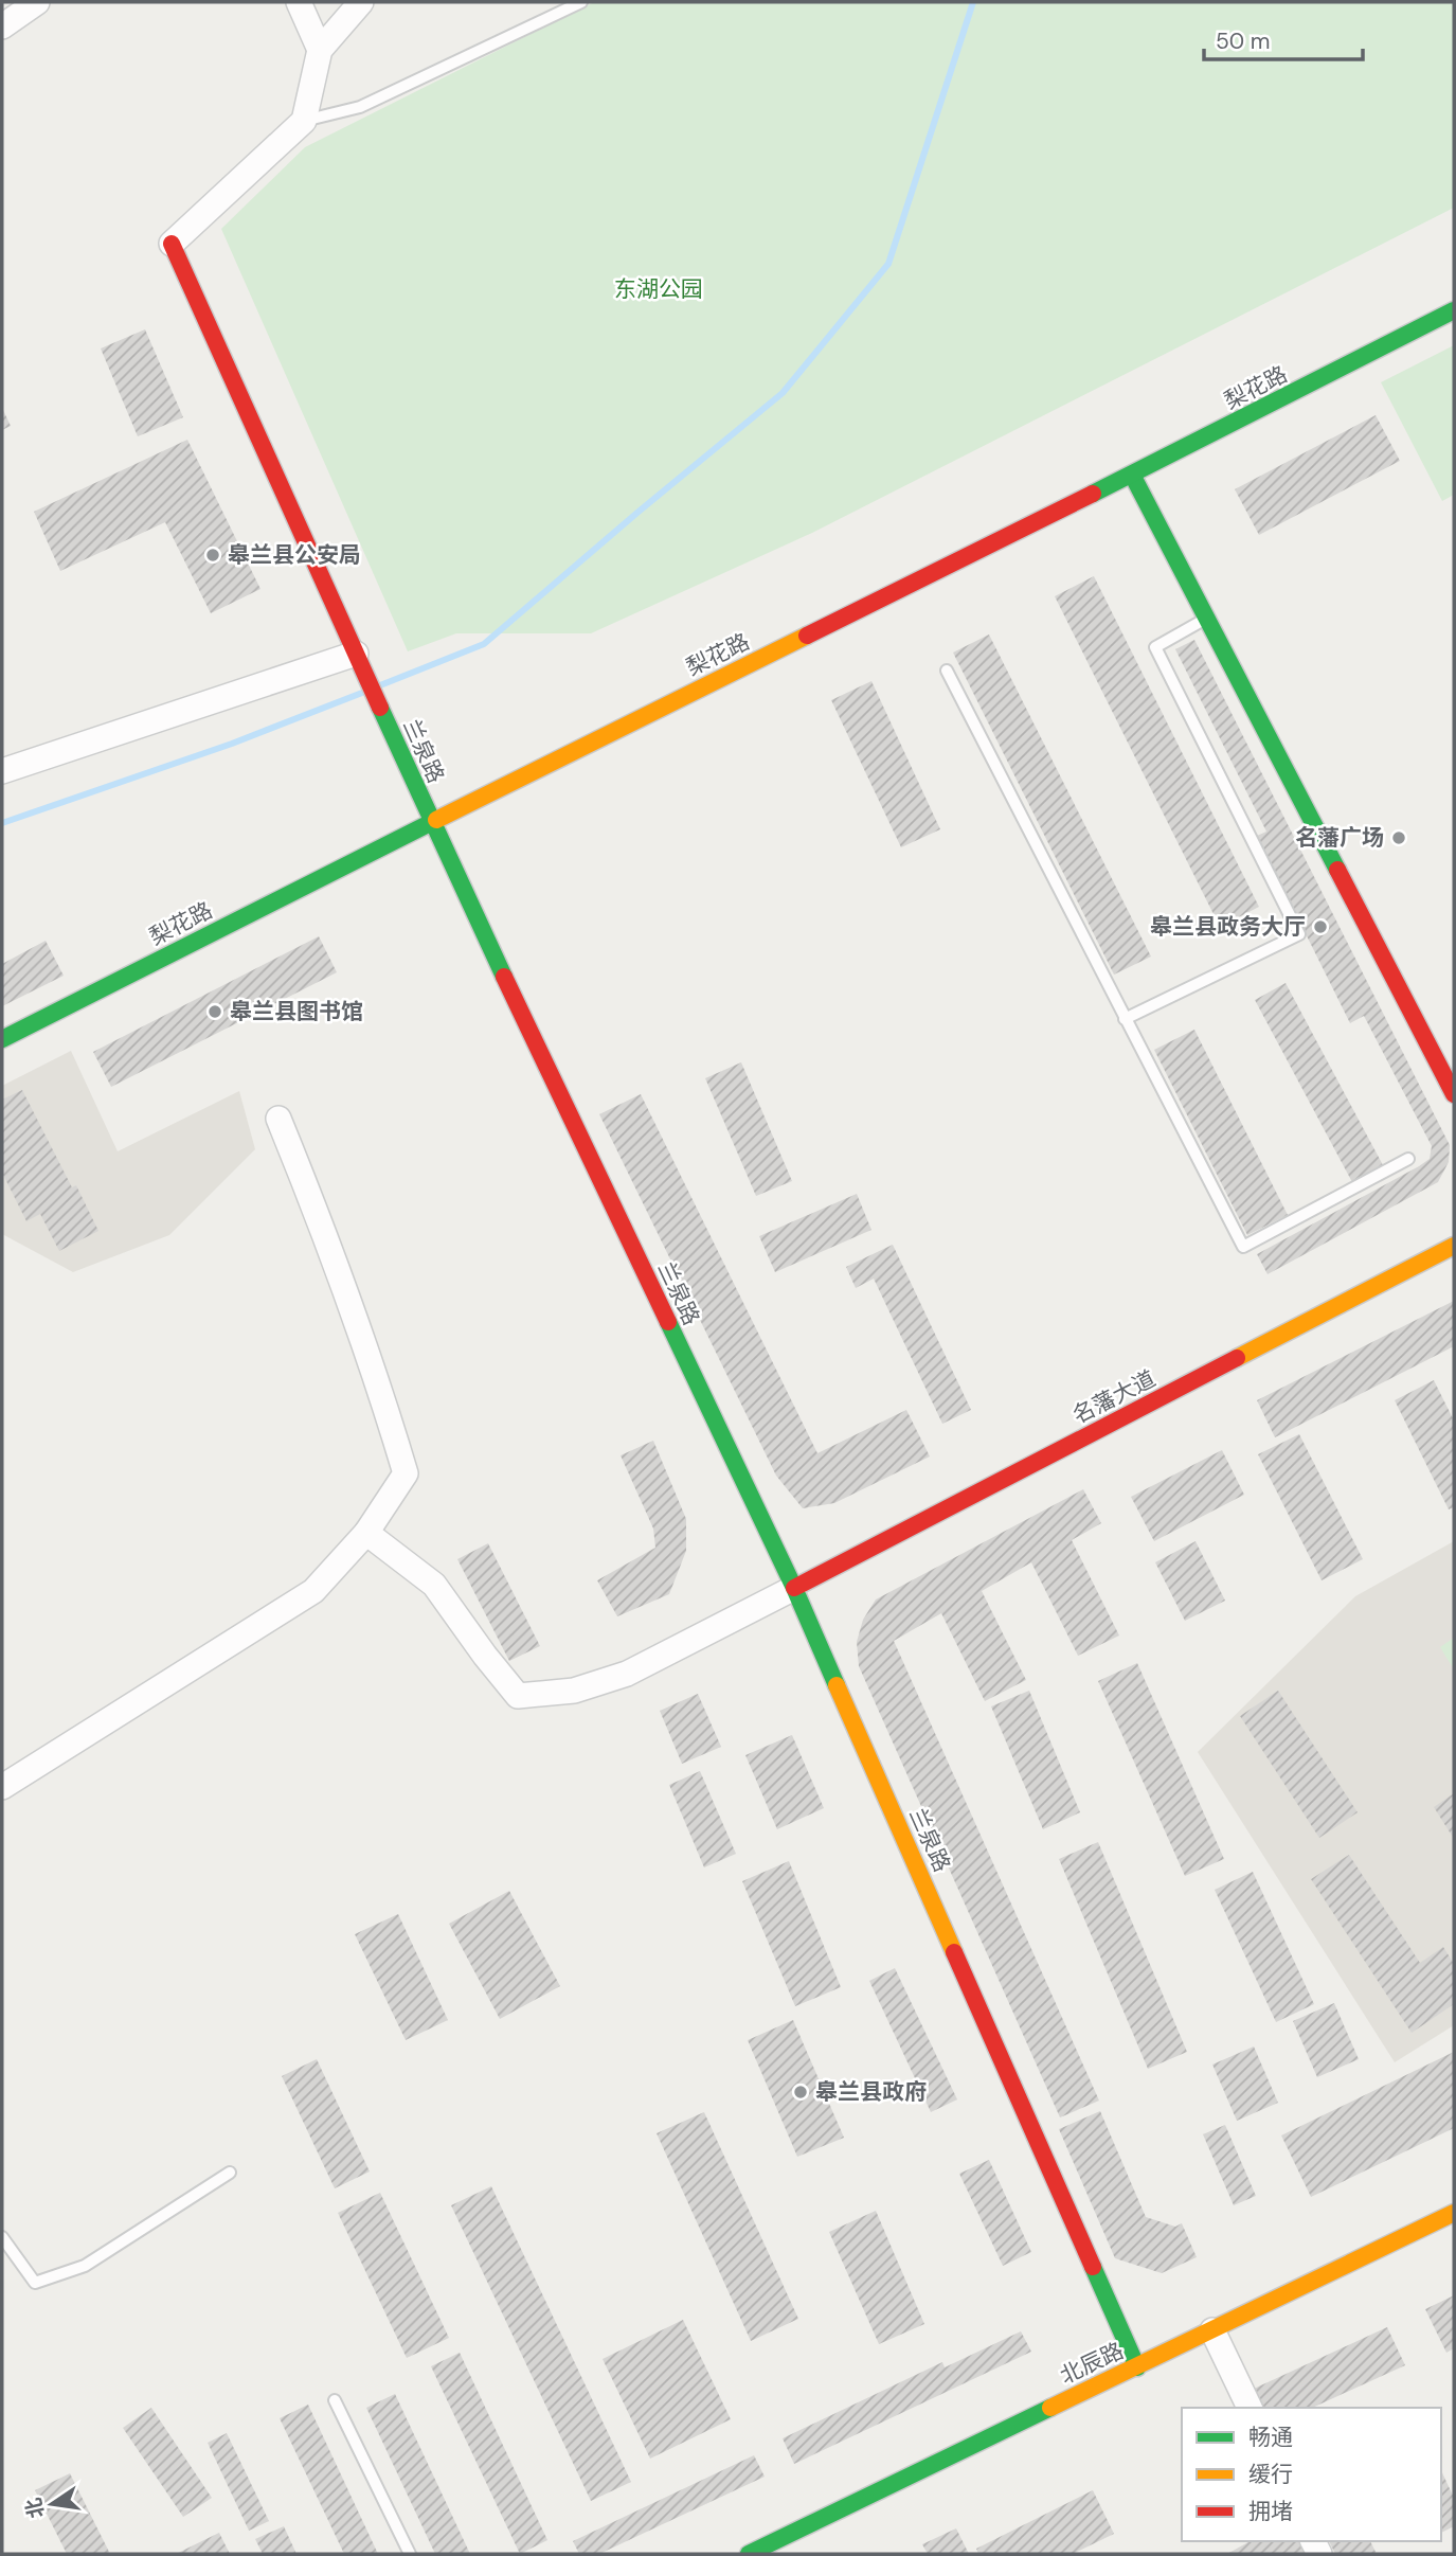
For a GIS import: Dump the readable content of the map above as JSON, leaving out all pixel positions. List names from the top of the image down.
{
  "streets": {
    "main road": [
      "梨花路",
      "兰泉路",
      "名藩大道",
      "北辰路"
    ]
  },
  "crossings": [
    ["梨花路", "兰泉路"],
    ["兰泉路", "名藩大道"],
    ["兰泉路", "北辰路"]
  ],
  "parks": ["东湖公园"],
  "places": [
    "皋兰县公安局",
    "名藩广场",
    "皋兰县政务大厅",
    "皋兰县图书馆",
    "皋兰县政府"
  ],
  "legend": ["畅通", "缓行", "拥堵"],
  "scale_bar": "50 m",
  "north": "left"
}
